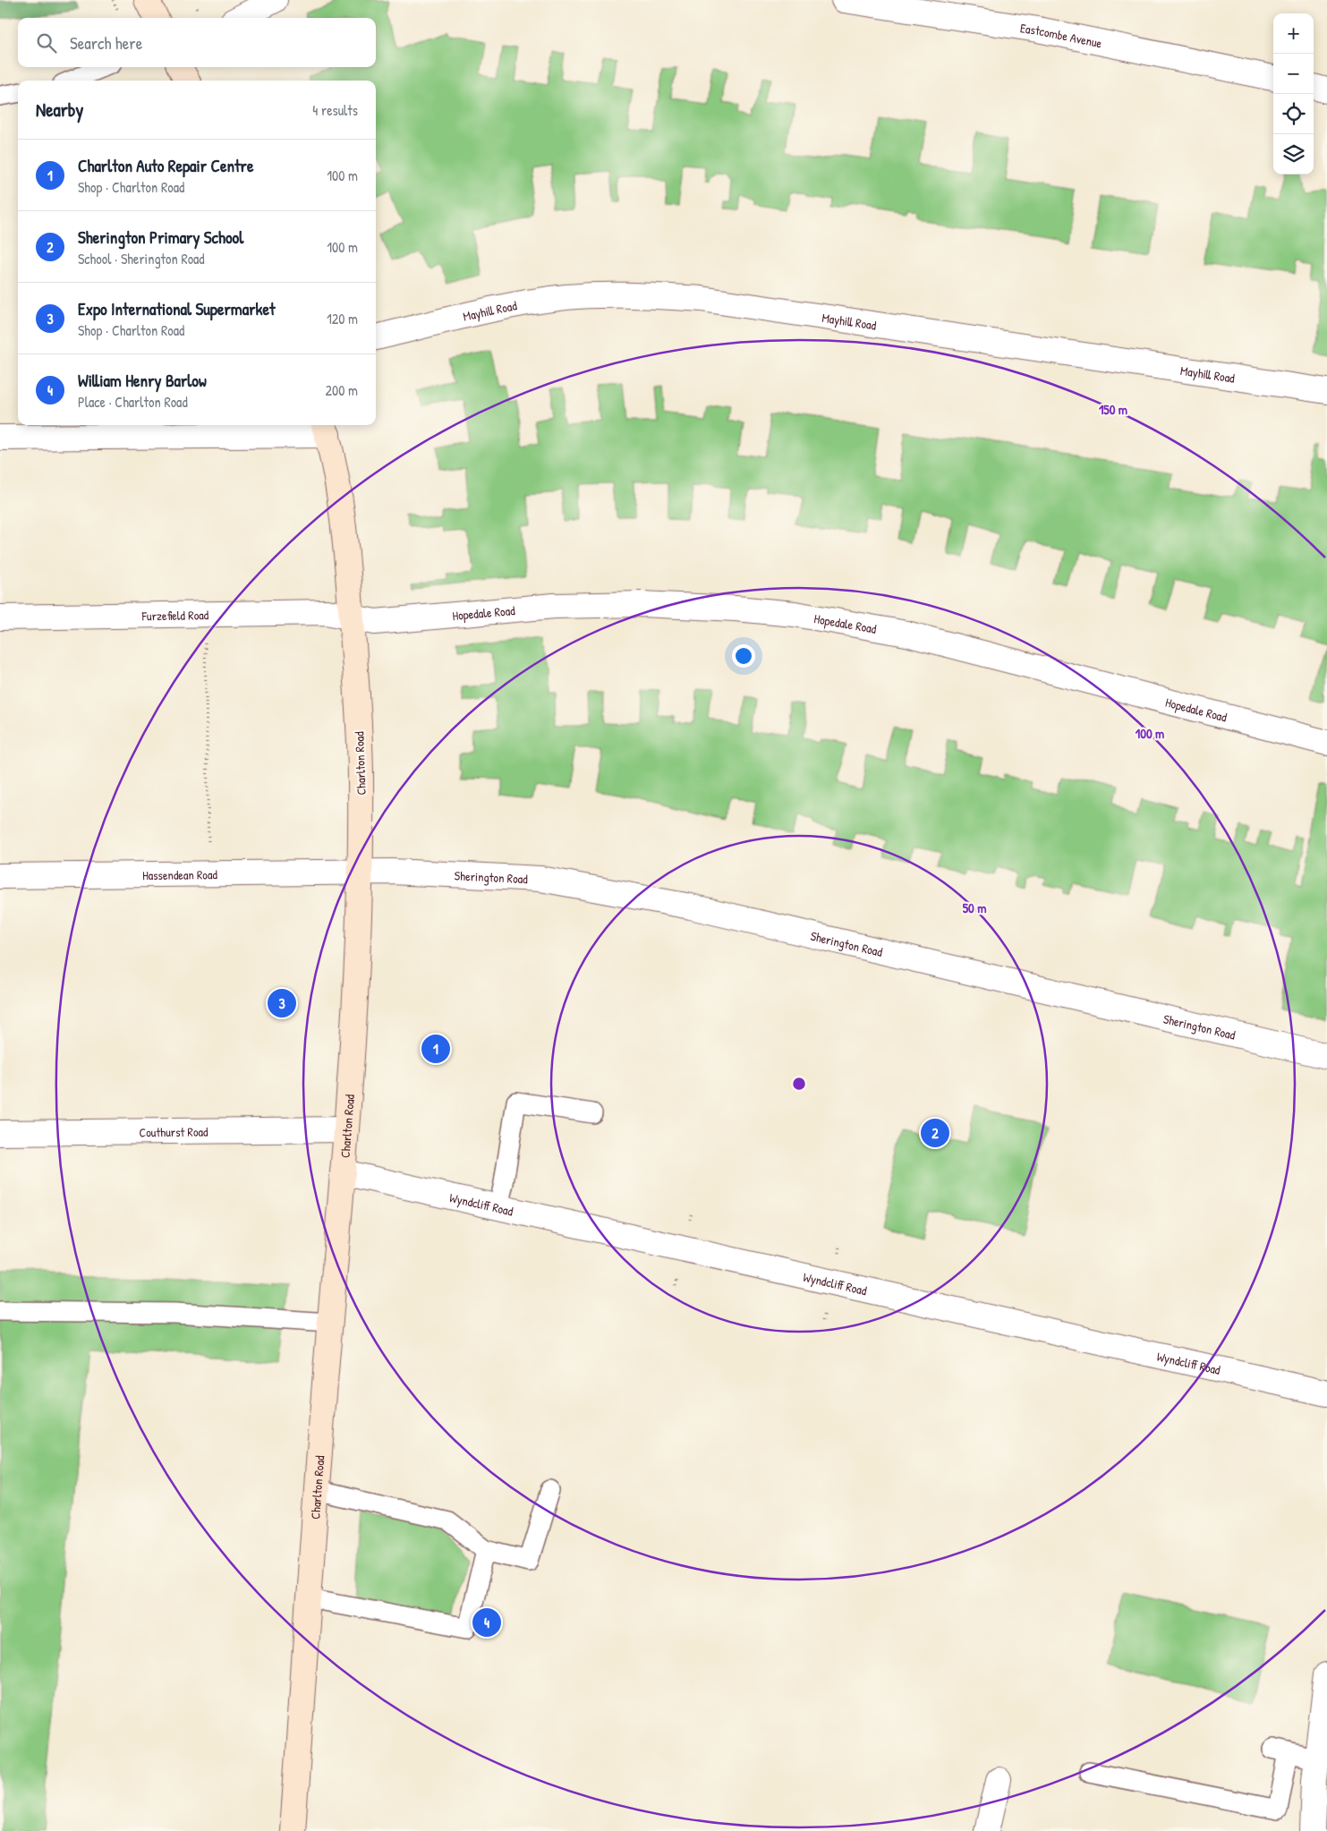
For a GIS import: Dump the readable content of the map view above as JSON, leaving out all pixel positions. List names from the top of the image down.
{
  "streets": {
    "main road": ["Charlton Road"],
    "street": [
      "Eastcombe Avenue",
      "Mayhill Road",
      "Hopedale Road",
      "Furzefield Road",
      "Hassendean Road",
      "Sherington Road",
      "Couthurst Road",
      "Wyndcliff Road"
    ]
  },
  "crossings": [
    ["Hopedale Road", "Furzefield Road"],
    ["Hopedale Road", "Charlton Road"],
    ["Furzefield Road", "Charlton Road"],
    ["Charlton Road", "Hassendean Road"],
    ["Charlton Road", "Sherington Road"],
    ["Charlton Road", "Couthurst Road"],
    ["Charlton Road", "Wyndcliff Road"],
    ["Hassendean Road", "Sherington Road"]
  ],
  "page": {
    "map_buttons": ["+", "−"],
    "search": "Search here",
    "heading": ["Nearby", "4 results"],
    "list": [
      {
        "mark": "1",
        "name": "Charlton Auto Repair Centre",
        "note": "Shop · Charlton Road",
        "value": "100 m"
      },
      {
        "mark": "2",
        "name": "Sherington Primary School",
        "note": "School · Sherington Road",
        "value": "100 m"
      },
      {
        "mark": "3",
        "name": "Expo International Supermarket",
        "note": "Shop · Charlton Road",
        "value": "120 m"
      },
      {
        "mark": "4",
        "name": "William Henry Barlow",
        "note": "Place · Charlton Road",
        "value": "200 m"
      }
    ],
    "pins": [
      "3",
      "1",
      "2",
      "4"
    ]
  },
  "rings": ["150 m", "100 m", "50 m"]
}
